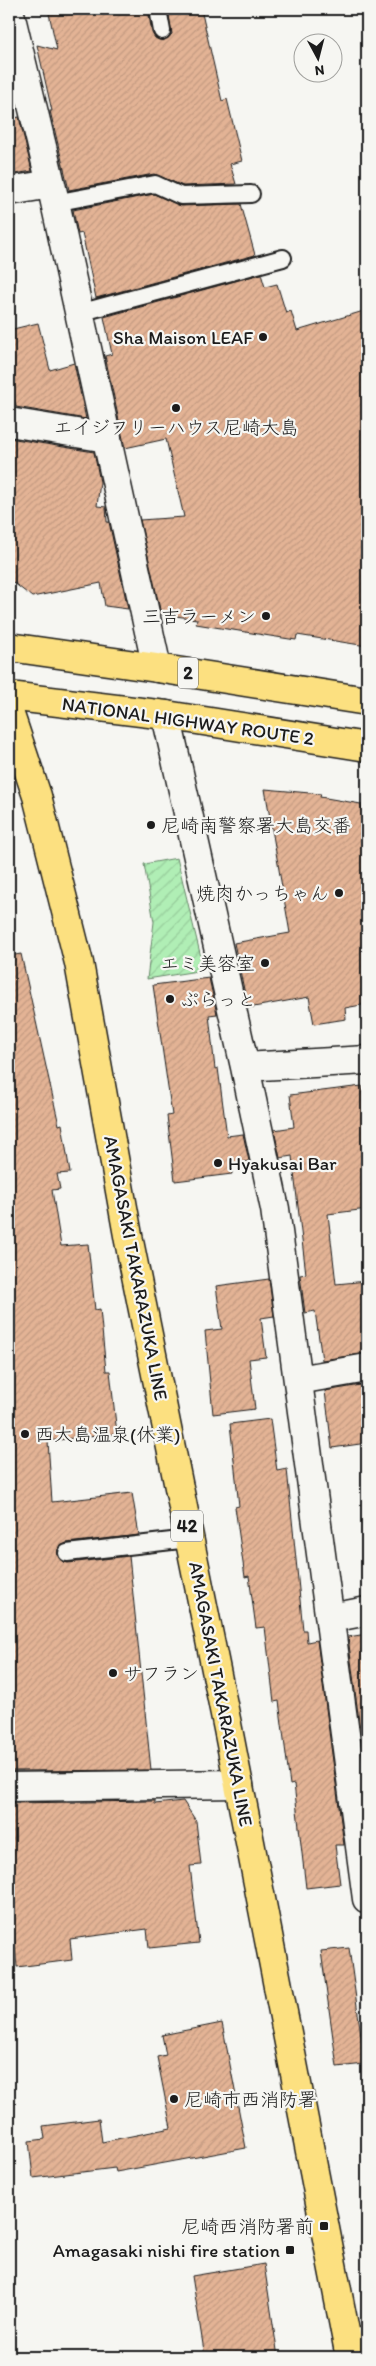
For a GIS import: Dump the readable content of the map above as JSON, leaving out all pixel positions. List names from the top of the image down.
{
  "streets": {
    "main road": [
      "2",
      "NATIONAL HIGHWAY ROUTE 2",
      "AMAGASAKI TAKARAZUKA LINE",
      "42"
    ]
  },
  "places": {
    "other": [
      "Sha Maison LEAF",
      "エイジフリーハウス尼崎大島",
      "三吉ラーメン",
      "尼崎南警察署大島交番",
      "焼肉かっちゃん",
      "エミ美容室",
      "ぷらっと",
      "Hyakusai Bar",
      "西大島温泉(休業)",
      "サフラン",
      "尼崎市西消防署"
    ],
    "transit": ["尼崎西消防署前", "Amagasaki nishi fire station"]
  },
  "north": "bottom"
}
